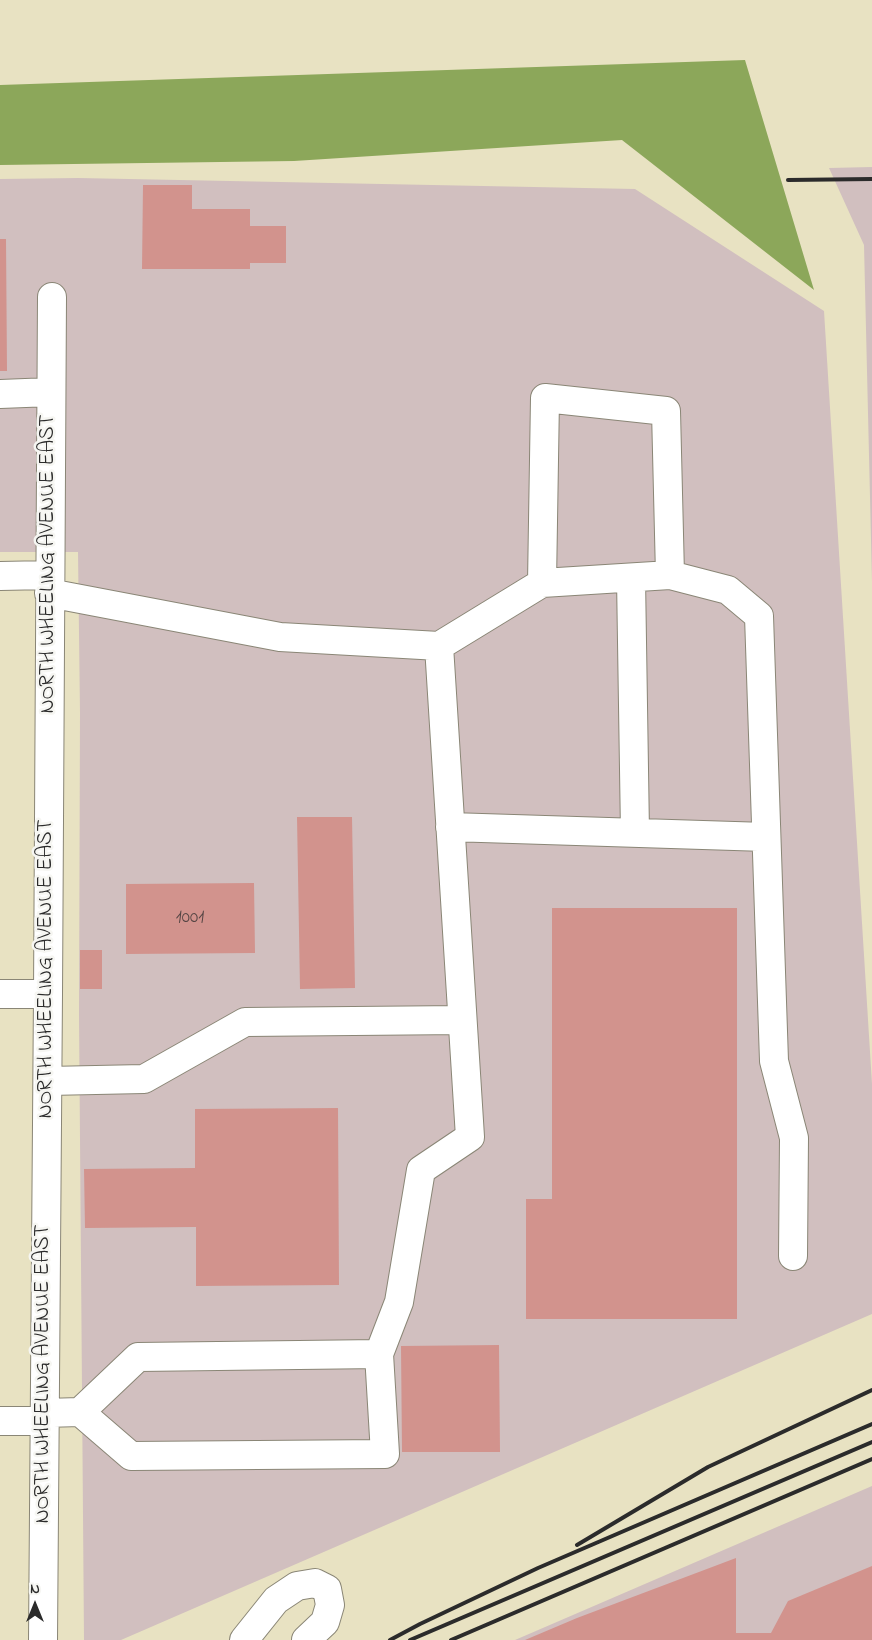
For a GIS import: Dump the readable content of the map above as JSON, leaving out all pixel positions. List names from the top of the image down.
{
  "streets": {
    "street": ["NORTH WHEELING AVENUE EAST"]
  },
  "house_numbers": ["1001"],
  "north": "top"
}
